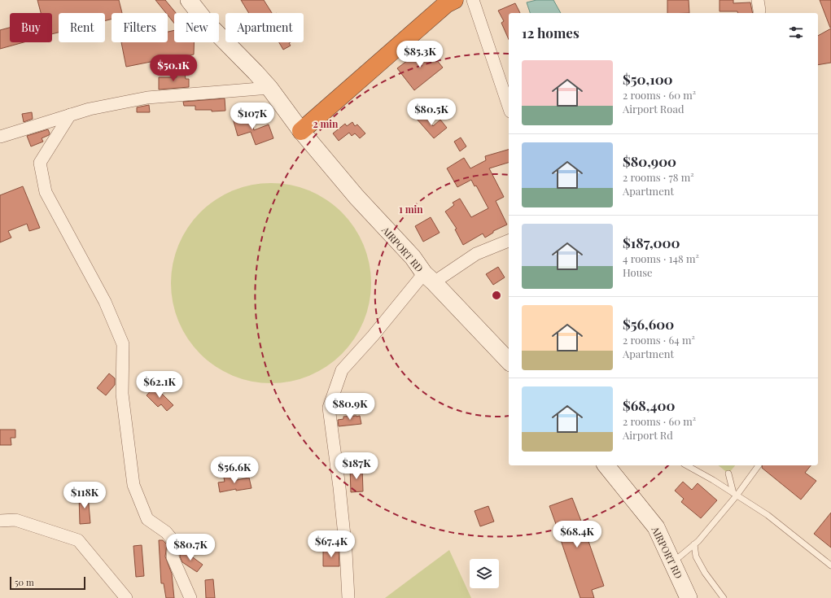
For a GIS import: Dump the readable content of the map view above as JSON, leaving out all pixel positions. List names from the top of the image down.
{
  "streets": {
    "main road": ["AIRPORT RD"]
  },
  "scale_bar": "50 m",
  "page": {
    "chip": [
      "Buy",
      "Rent",
      "Filters",
      "New",
      "Apartment"
    ],
    "heading": "12 homes",
    "price": [
      "$85.3K",
      "$50.1K",
      "$80.5K",
      "$107K",
      "$62.1K",
      "$80.9K",
      "$187K",
      "$56.6K",
      "$118K",
      "$68.4K",
      "$67.4K",
      "$80.7K"
    ],
    "list": [
      {
        "name": "$50,100",
        "note": "2 rooms · 60 m² · Airport Road"
      },
      {
        "name": "$80,900",
        "note": "2 rooms · 78 m² · Apartment"
      },
      {
        "name": "$187,000",
        "note": "4 rooms · 148 m² · House"
      },
      {
        "name": "$56,600",
        "note": "2 rooms · 64 m² · Apartment"
      },
      {
        "name": "$68,400",
        "note": "2 rooms · 60 m² · Airport Rd"
      }
    ],
    "scale": "50 m"
  },
  "rings": ["2 min", "1 min"]
}
